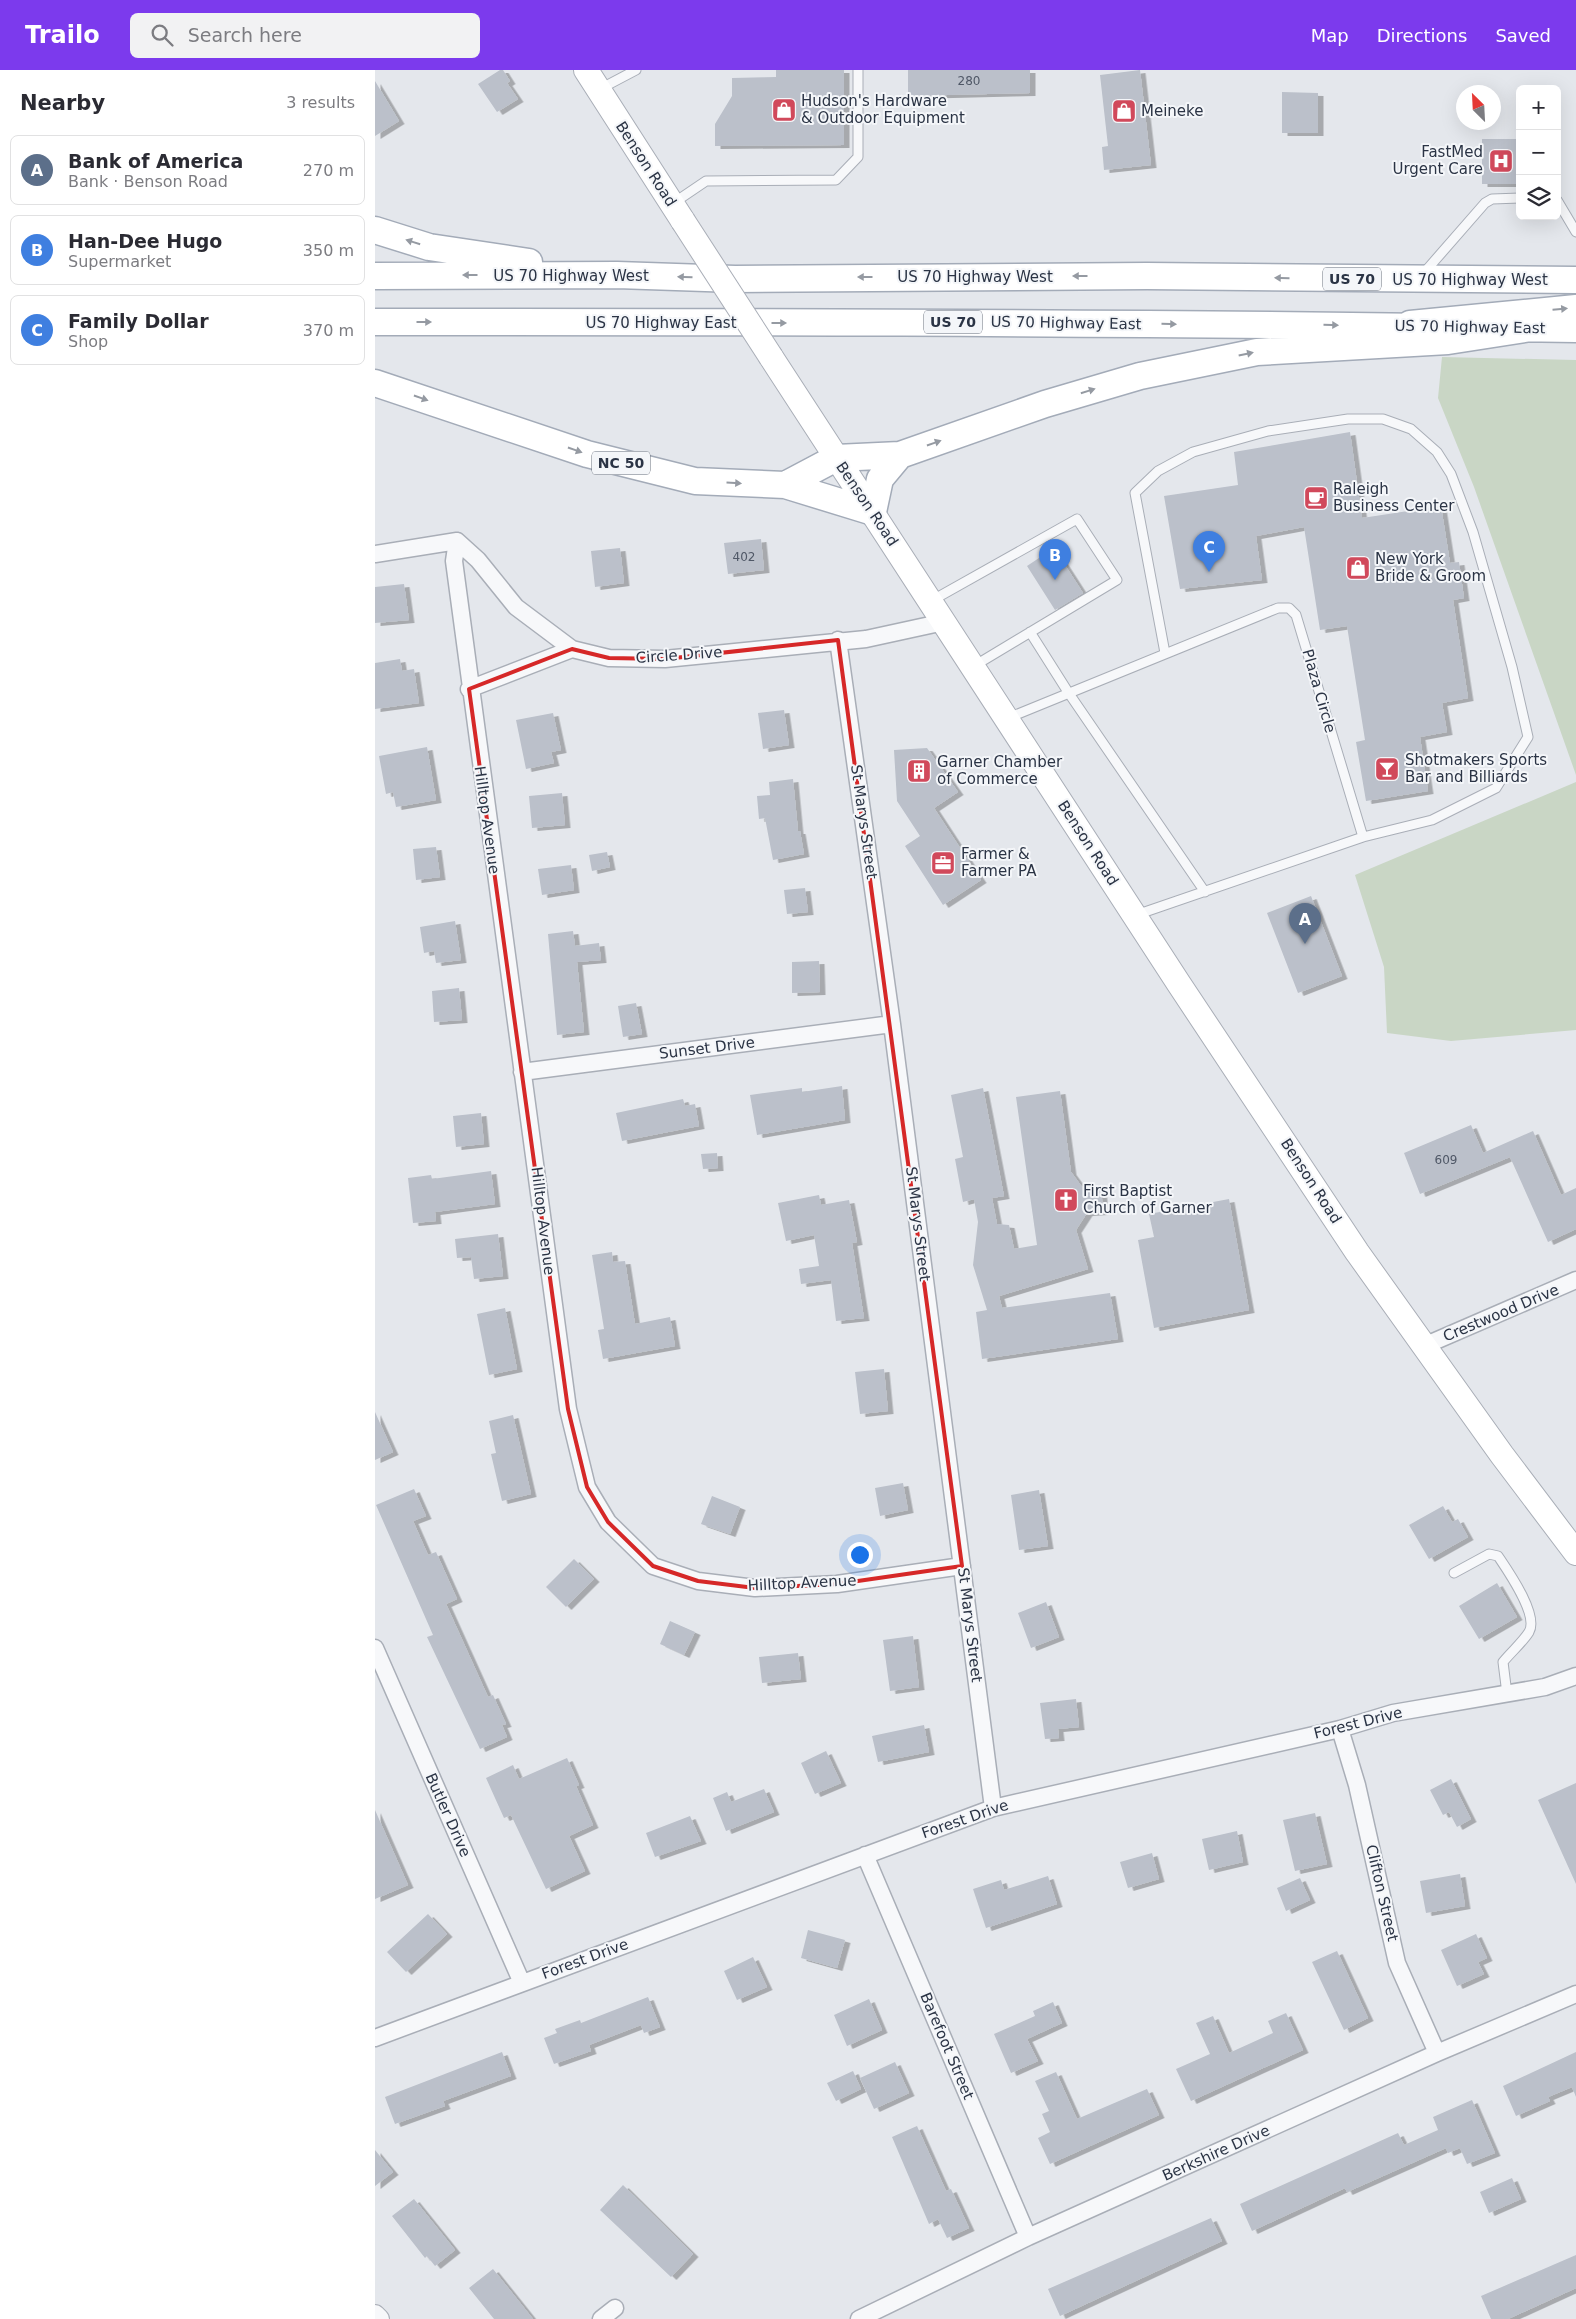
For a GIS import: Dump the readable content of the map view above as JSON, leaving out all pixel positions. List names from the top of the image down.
{
  "streets": {
    "main road": [
      "Benson Road",
      "US 70 Highway West",
      "US 70",
      "US 70 Highway East",
      "NC 50"
    ],
    "street": [
      "Circle Drive",
      "Hilltop Avenue",
      "St Marys Street",
      "Sunset Drive",
      "Crestwood Drive",
      "Forest Drive",
      "Butler Drive",
      "Clifton Street",
      "Barefoot Street",
      "Berkshire Drive"
    ],
    "lane": ["Plaza Circle"]
  },
  "crossings": [
    ["Benson Road", "NC 50"],
    ["Benson Road", "Circle Drive"],
    ["Benson Road", "Plaza Circle"],
    ["Benson Road", "Crestwood Drive"],
    ["Circle Drive", "Hilltop Avenue"],
    ["Circle Drive", "St Marys Street"],
    ["Hilltop Avenue", "St Marys Street"],
    ["Hilltop Avenue", "Sunset Drive"],
    ["St Marys Street", "Sunset Drive"],
    ["St Marys Street", "Forest Drive"],
    ["Forest Drive", "Butler Drive"],
    ["Forest Drive", "Clifton Street"],
    ["Forest Drive", "Barefoot Street"],
    ["Clifton Street", "Berkshire Drive"],
    ["Barefoot Street", "Berkshire Drive"]
  ],
  "places": {
    "shop": ["Hudson's Hardware & Outdoor Equipment", "Meineke", "New York Bride & Groom"],
    "hospital": ["FastMed Urgent Care"],
    "cafe": ["Raleigh Business Center"],
    "bar": ["Shotmakers Sports Bar and Billiards"],
    "building": ["Garner Chamber of Commerce"],
    "office": ["Farmer & Farmer PA"],
    "church": ["First Baptist Church of Garner"]
  },
  "house_numbers": ["280", "402", "609"],
  "north": "top left",
  "page": {
    "header": "Trailo",
    "search": "Search here",
    "nav": ["Map", "Directions", "Saved"],
    "heading": ["Nearby", "3 results"],
    "map_buttons": ["+", "−"],
    "list": [
      {
        "mark": "A",
        "name": "Bank of America",
        "note": "Bank · Benson Road",
        "value": "270 m"
      },
      {
        "mark": "B",
        "name": "Han-Dee Hugo",
        "note": "Supermarket",
        "value": "350 m"
      },
      {
        "mark": "C",
        "name": "Family Dollar",
        "note": "Shop",
        "value": "370 m"
      }
    ],
    "pins": ["C", "B", "A"]
  }
}
